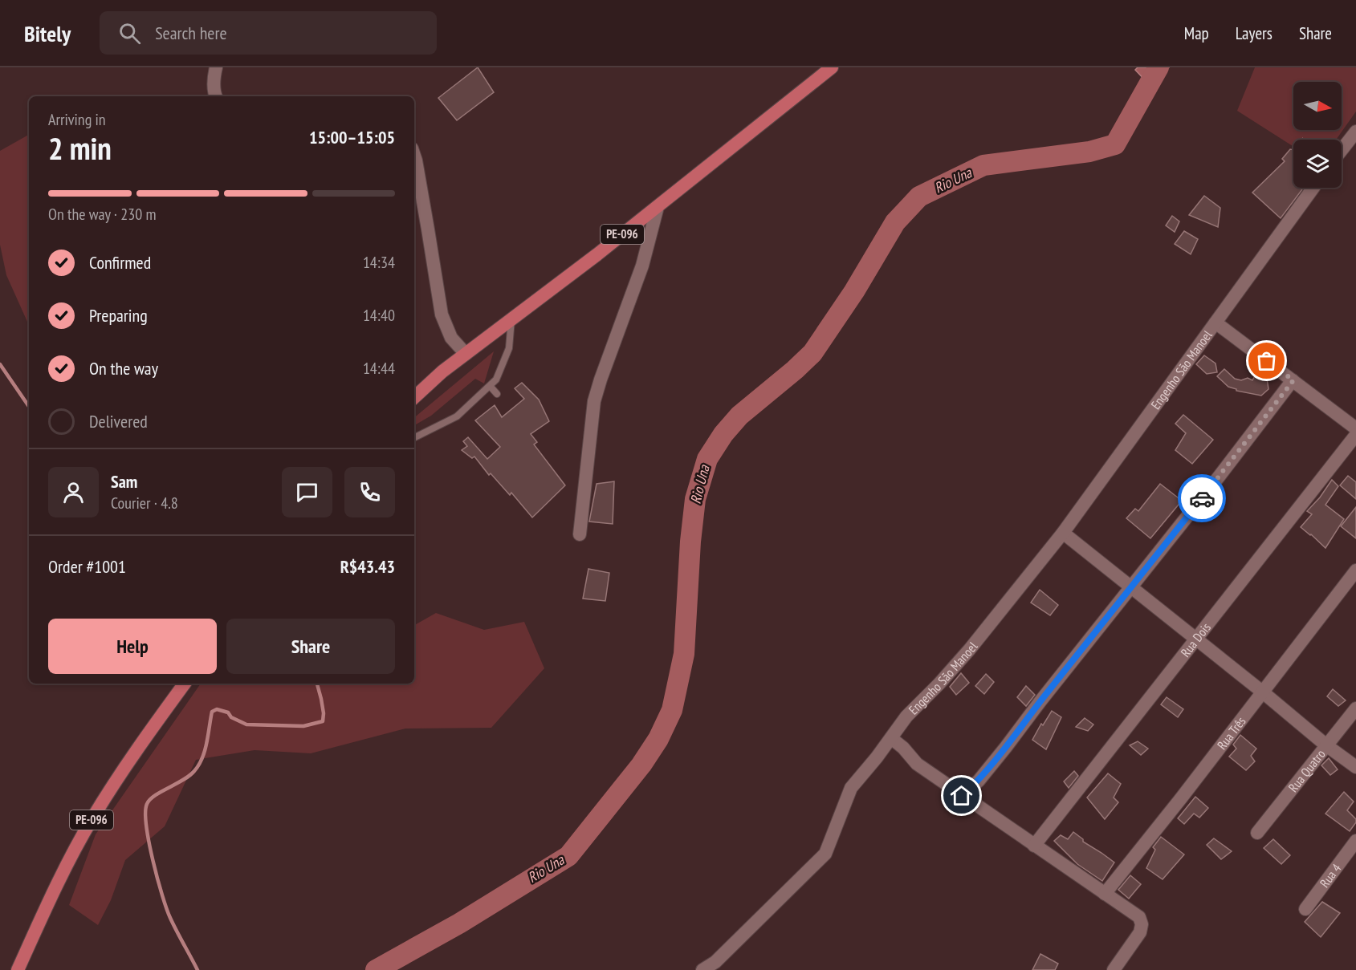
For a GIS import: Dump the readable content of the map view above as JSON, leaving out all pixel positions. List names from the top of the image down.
{
  "streets": {
    "main road": ["PE-096"],
    "street": [
      "Engenho São Manoel",
      "Rua Dois",
      "Rua Três",
      "Rua Quatro",
      "Rua 4"
    ]
  },
  "water": ["Rio Una"],
  "north": "right",
  "page": {
    "header": "Bitely",
    "search": "Search here",
    "nav": ["Map", "Layers", "Share"],
    "heading": ["2 min", "Arriving in", "15:00–15:05"],
    "panel": [
      "Sam",
      "Courier · 4.8",
      "Order #1001",
      "R$43.43"
    ],
    "bar": "On the way · 230 m",
    "list": [
      ["Confirmed", "14:34"],
      ["Preparing", "14:40"],
      ["On the way", "14:44"],
      "Delivered"
    ],
    "buttons": ["Help", "Share"]
  }
}
